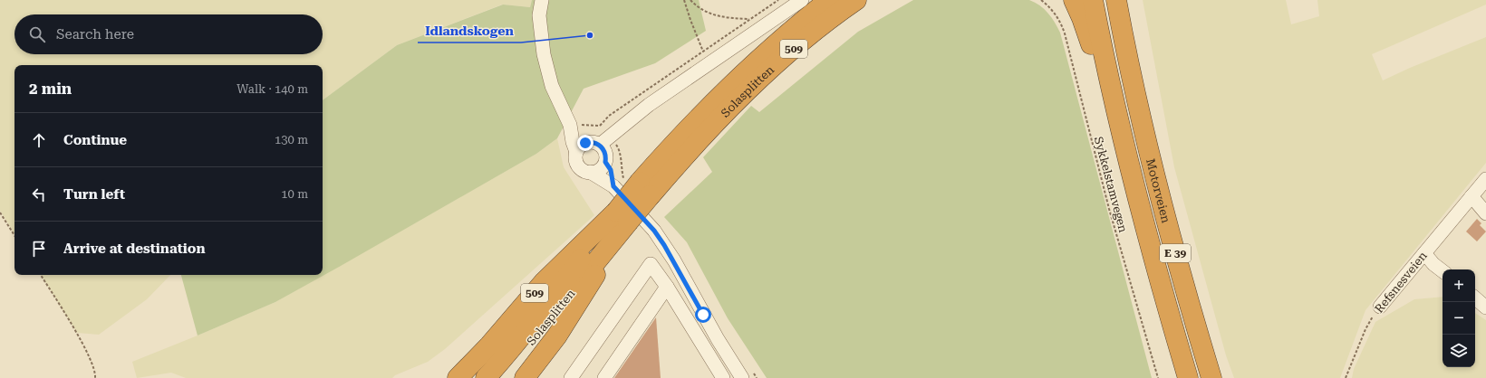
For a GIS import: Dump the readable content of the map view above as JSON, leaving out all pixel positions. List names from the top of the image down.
{
  "streets": {
    "highway": [
      "509",
      "Solasplitten",
      "Motorveien",
      "E 39"
    ],
    "street": ["Refsnesveien"],
    "path": ["Sykkelstamvegen"]
  },
  "crossings": [
    ["509", "Solasplitten"],
    ["Motorveien", "E 39"]
  ],
  "places": ["Idlandskogen"],
  "page": {
    "search": "Search here",
    "heading": ["2 min", "Walk · 140 m"],
    "list": [
      ["Continue", "130 m"],
      ["Turn left", "10 m"],
      "Arrive at destination"
    ],
    "map_buttons": ["+", "−"]
  }
}
